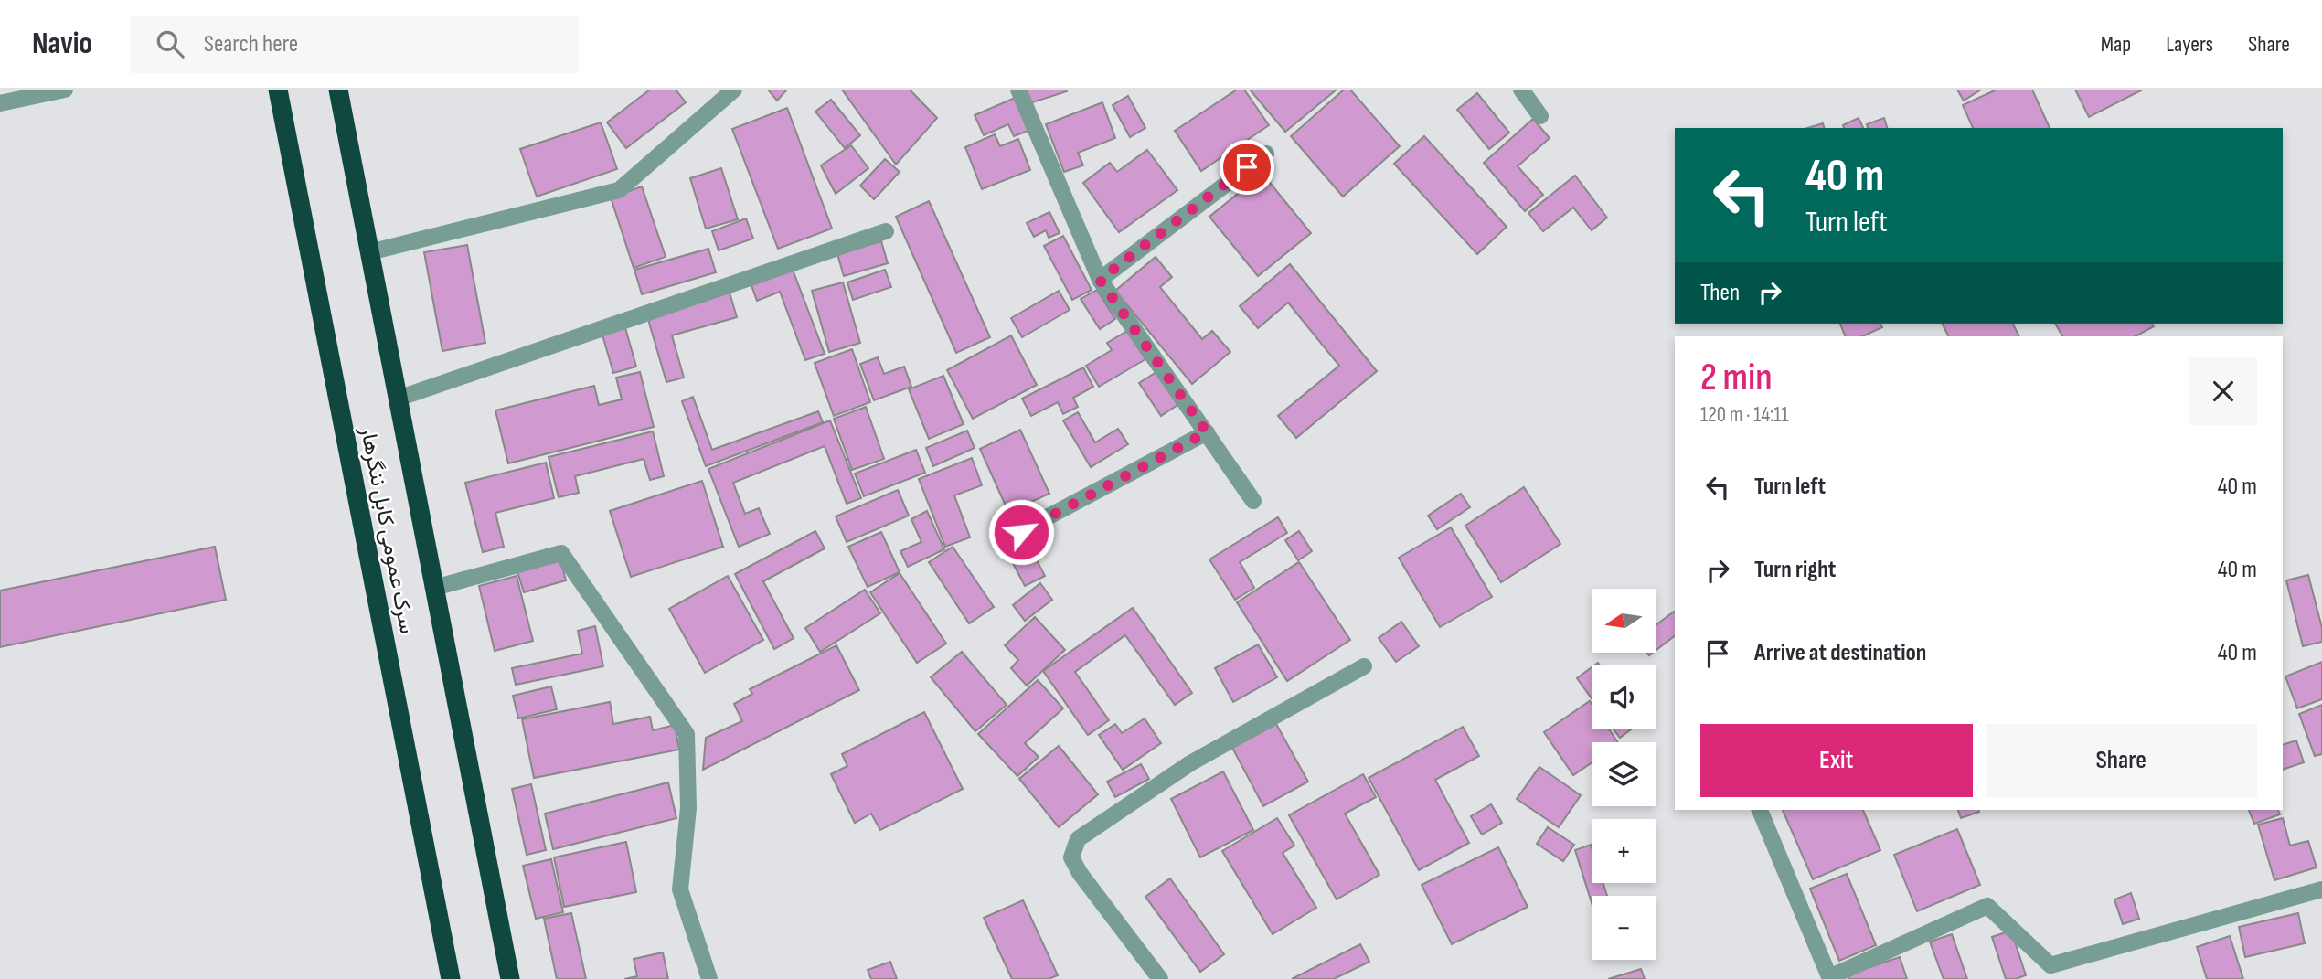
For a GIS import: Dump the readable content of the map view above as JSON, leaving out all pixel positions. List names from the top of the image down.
{
  "streets": {
    "highway": ["سرک عمومی کابل ننگرهار"]
  },
  "north": "left",
  "page": {
    "header": "Navio",
    "search": "Search here",
    "nav": ["Map", "Layers", "Share"],
    "turn": ["40 m", "Turn left"],
    "then": "Then",
    "heading": ["2 min", "120 m · 14:11"],
    "list": [
      {
        "name": "Turn left",
        "value": "40 m"
      },
      {
        "name": "Turn right",
        "value": "40 m"
      },
      {
        "name": "Arrive at destination",
        "value": "40 m"
      }
    ],
    "map_buttons": ["+", "−"],
    "buttons": ["Exit", "Share"]
  }
}
